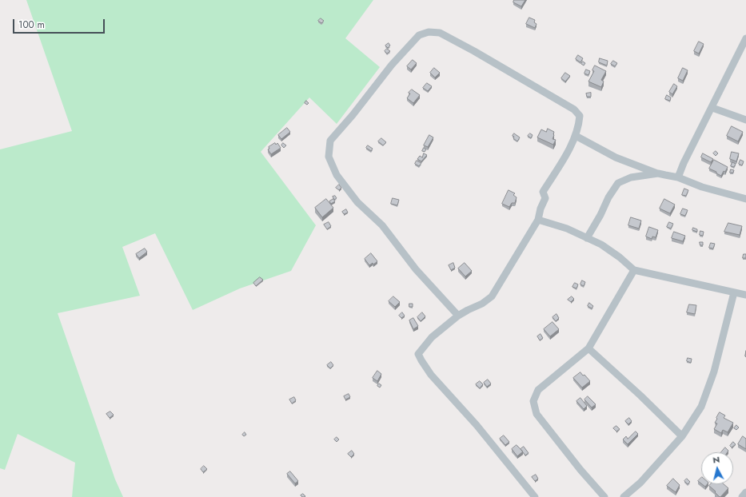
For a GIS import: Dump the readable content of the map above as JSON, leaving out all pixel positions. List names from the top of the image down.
{
  "scale_bar": "100 m",
  "north": "top"
}
